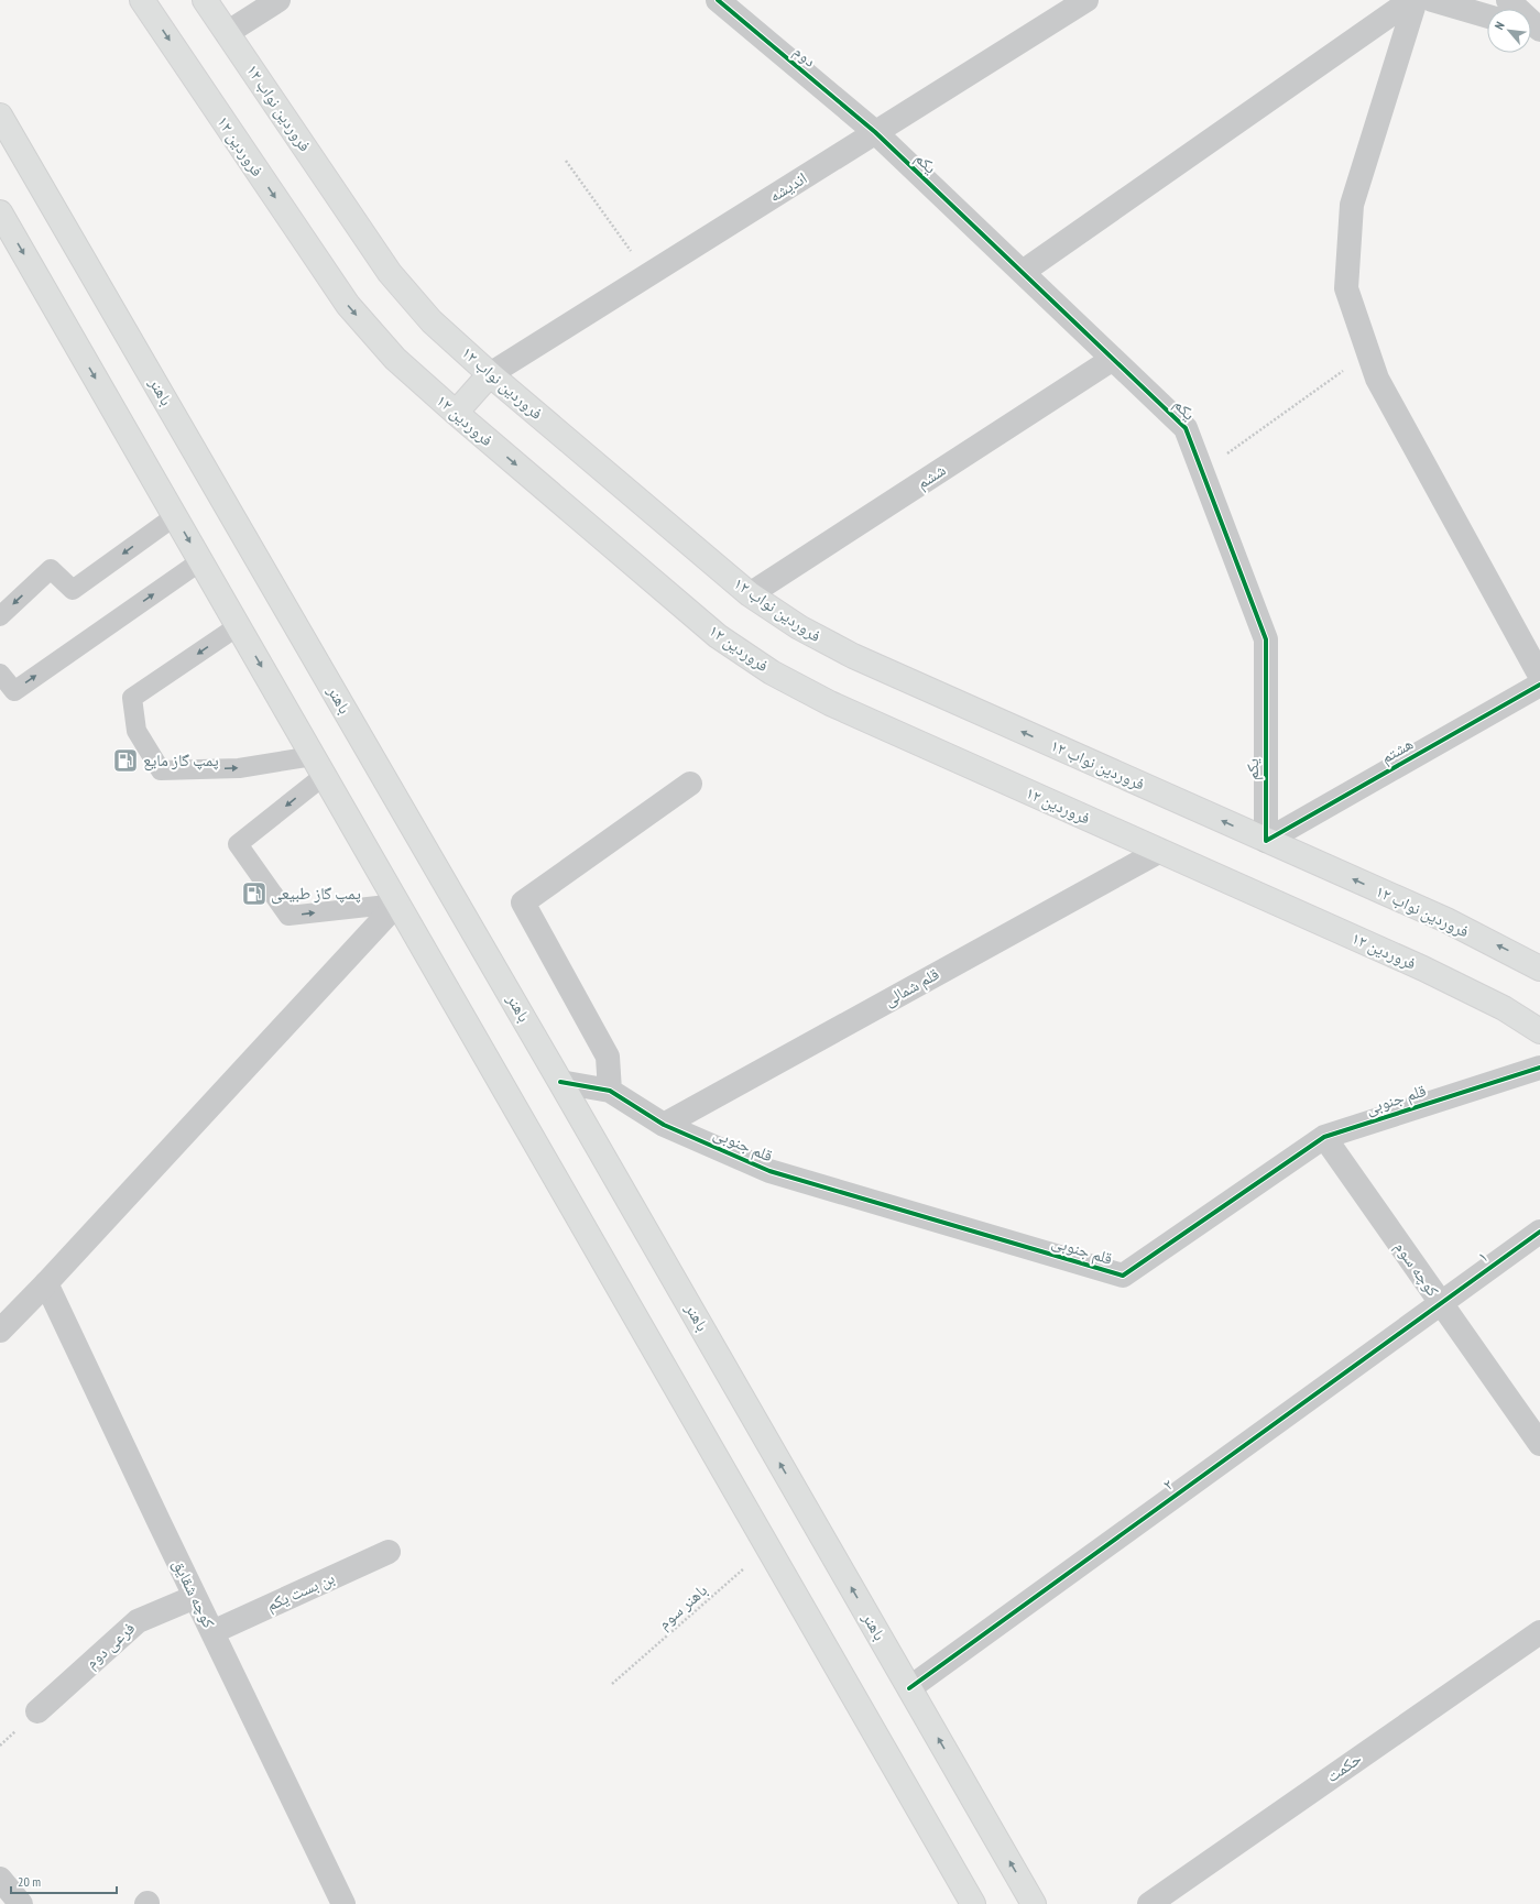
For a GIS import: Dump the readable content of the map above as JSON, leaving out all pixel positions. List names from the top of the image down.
{
  "streets": {
    "main road": ["۱۲ فروردین نواب", "۱۲ فروردین", "باهنر"],
    "street": [
      "دوم",
      "یکم",
      "اندیشه",
      "ششم",
      "هشتم",
      "قلم شمالی",
      "قلم جنوبی",
      "۱",
      "کوچه سوم",
      "۲",
      "بن بست یکم",
      "کوچه شقایق",
      "فرعی دوم",
      "حکمت"
    ],
    "path": ["باهنر سوم"]
  },
  "crossings": [
    ["دوم", "یکم"],
    ["دوم", "اندیشه"],
    ["۱۲ فروردین نواب", "یکم"],
    ["۱۲ فروردین نواب", "اندیشه"],
    ["۱۲ فروردین نواب", "ششم"],
    ["۱۲ فروردین نواب", "هشتم"],
    ["۱۲ فروردین", "قلم شمالی"],
    ["یکم", "اندیشه"],
    ["یکم", "ششم"],
    ["یکم", "هشتم"],
    ["باهنر", "۲"],
    ["قلم شمالی", "قلم جنوبی"],
    ["قلم جنوبی", "کوچه سوم"],
    ["۱", "کوچه سوم"],
    ["۱", "۲"],
    ["کوچه سوم", "۲"],
    ["بن بست یکم", "کوچه شقایق"],
    ["کوچه شقایق", "فرعی دوم"]
  ],
  "one_way": ["۱۲ فروردین نواب", "۱۲ فروردین"],
  "places": {
    "fuel station": ["پمپ گاز مایع", "پمپ گاز طبیعی"]
  },
  "scale_bar": "20 m",
  "north": "top left"
}
